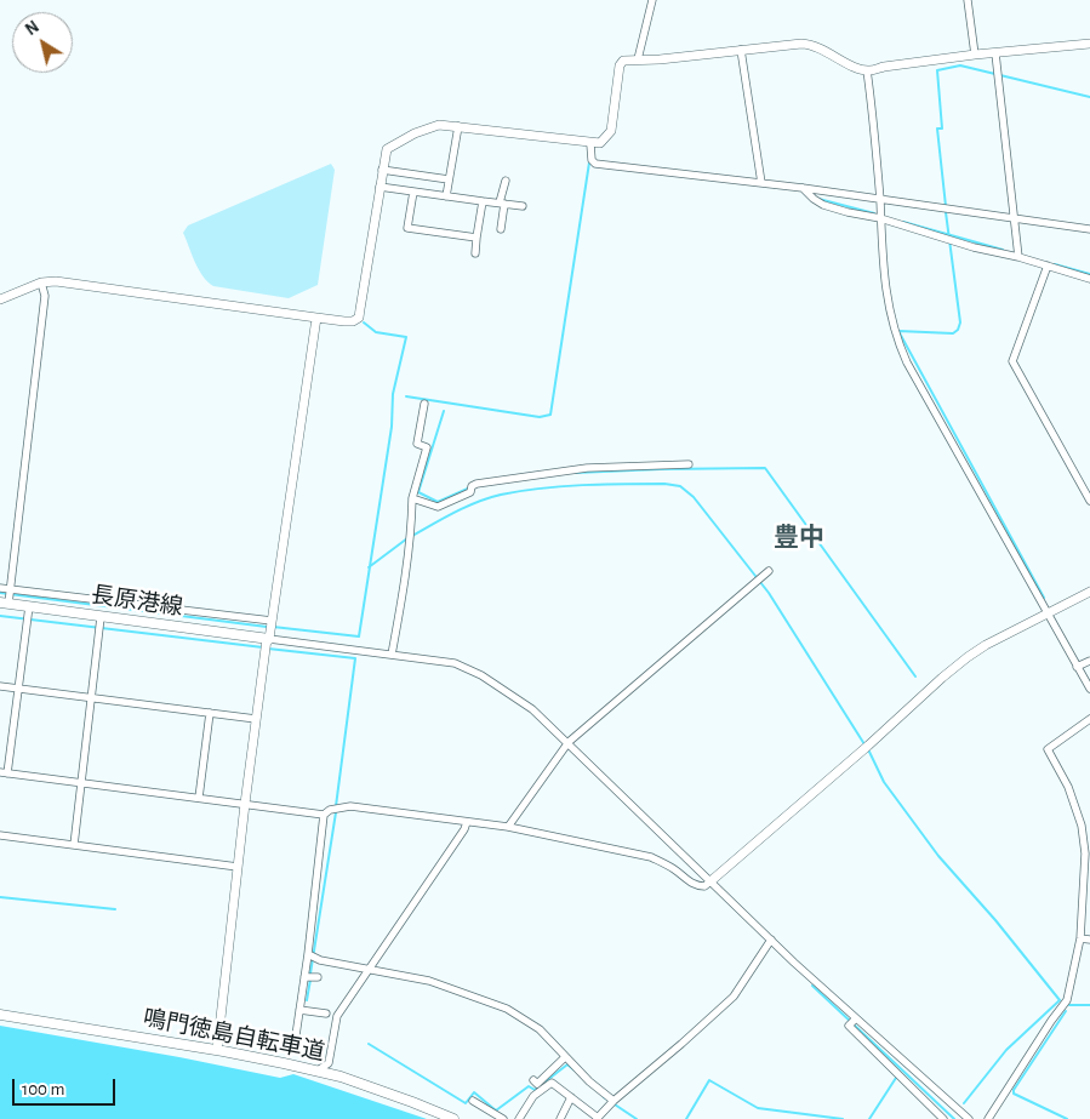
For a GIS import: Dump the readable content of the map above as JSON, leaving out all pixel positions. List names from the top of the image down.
{
  "streets": {
    "main road": ["長原港線", "鳴門徳島自転車道"]
  },
  "districts": ["豊中"],
  "scale_bar": "100 m",
  "north": "top left"
}
